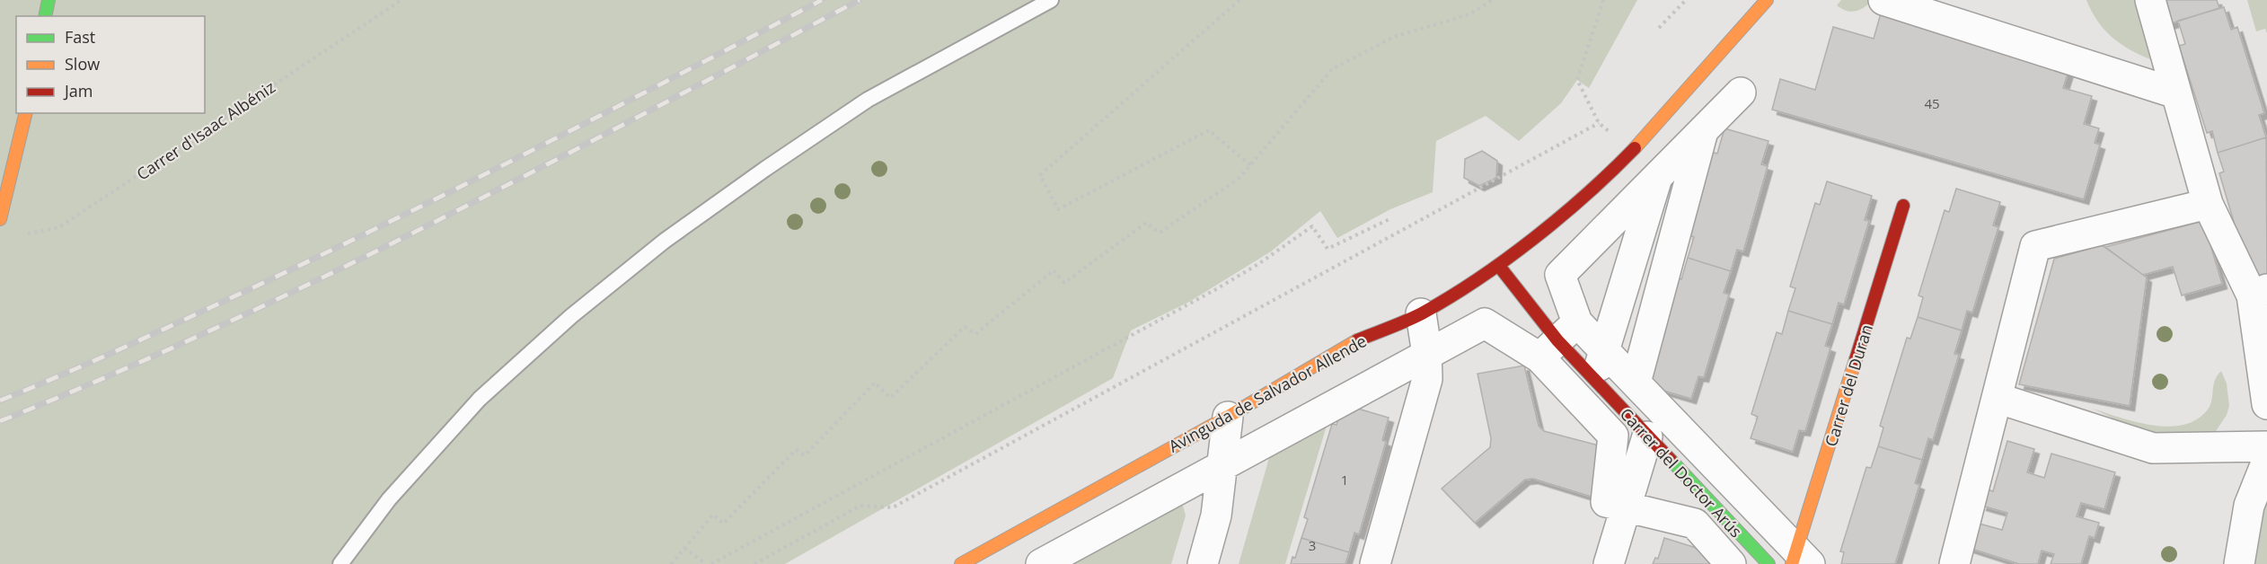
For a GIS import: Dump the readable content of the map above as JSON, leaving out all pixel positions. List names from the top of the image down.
{
  "streets": {
    "main road": ["Carrer del Duran", "Avinguda de Salvador Allende", "Carrer del Doctor Arús"],
    "path": ["Carrer d'Isaac Albéniz"]
  },
  "crossings": [
    ["Avinguda de Salvador Allende", "Carrer del Doctor Arús"]
  ],
  "house_numbers": ["45", "1", "3"],
  "legend": ["Fast", "Slow", "Jam"]
}
